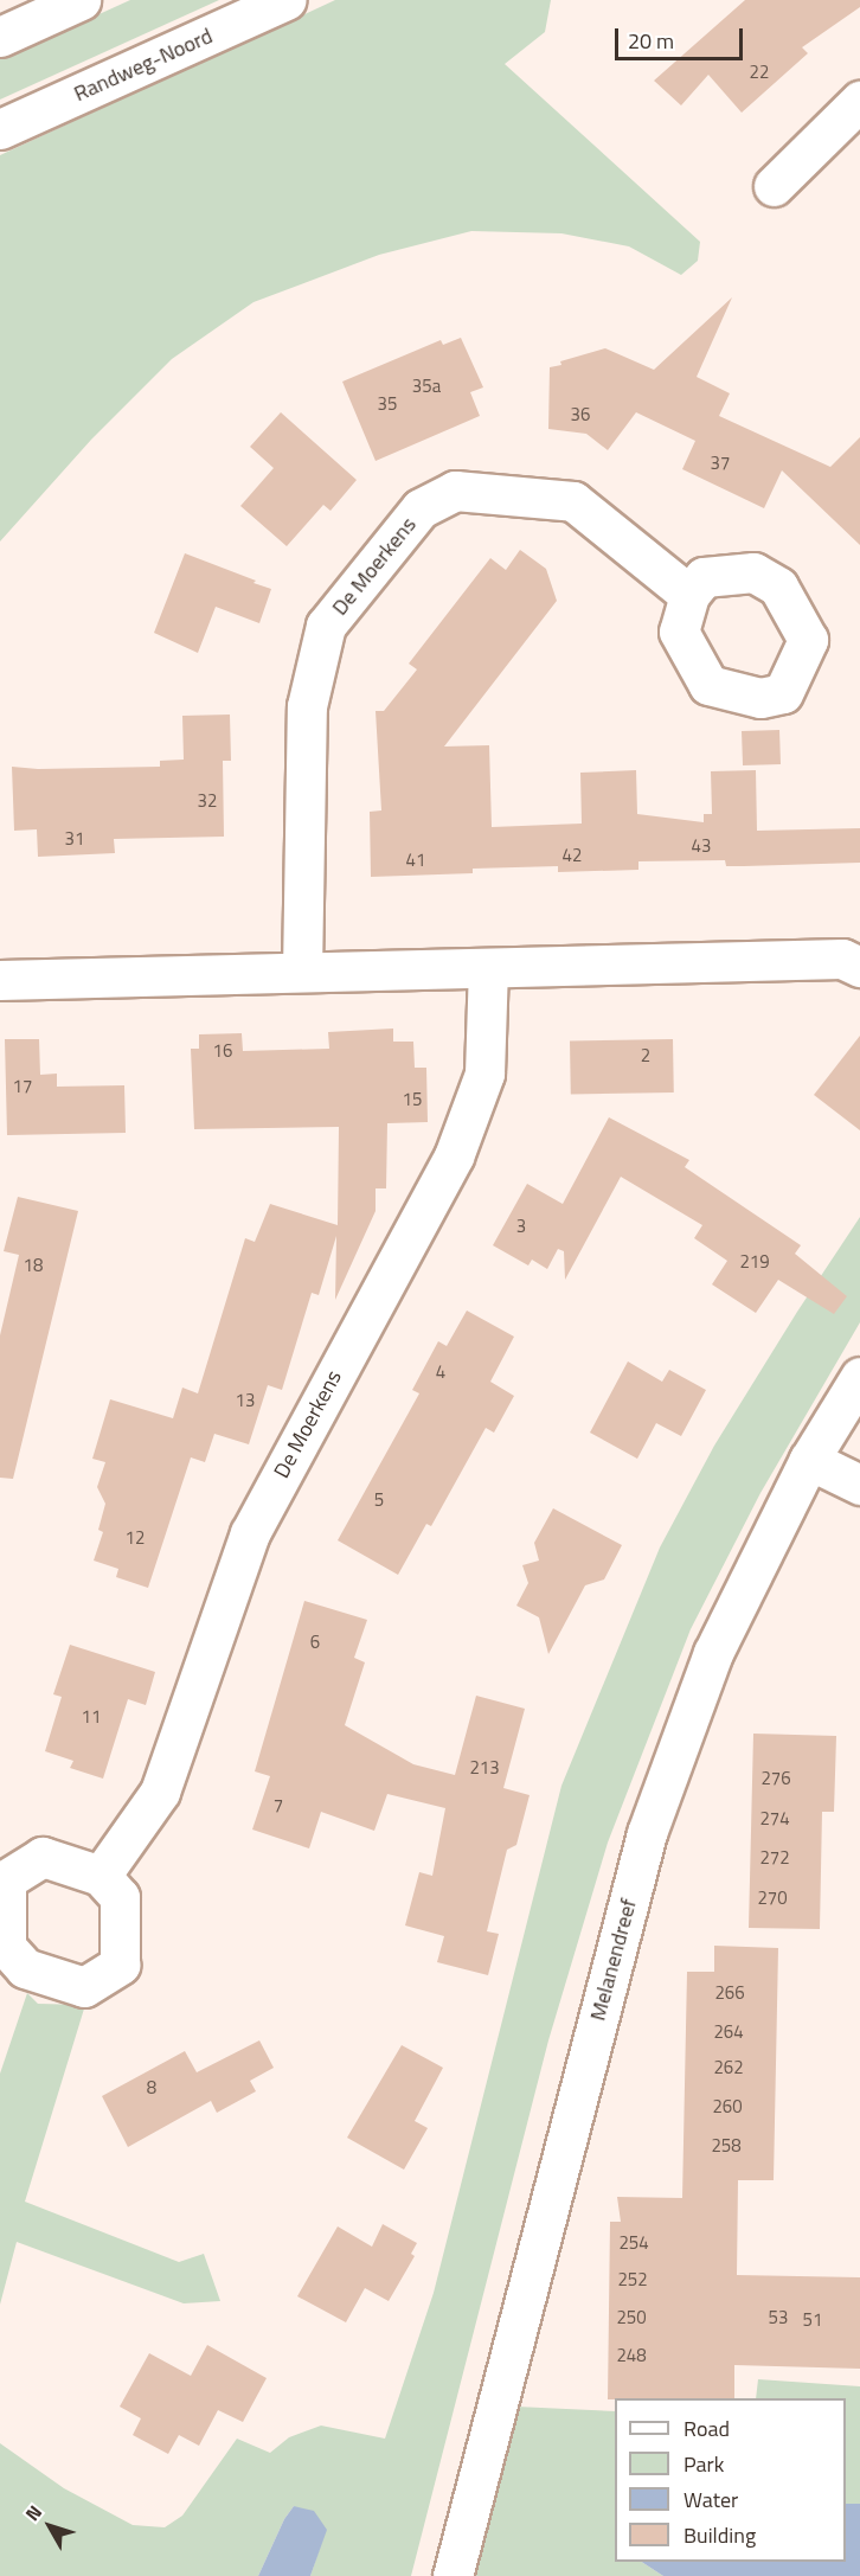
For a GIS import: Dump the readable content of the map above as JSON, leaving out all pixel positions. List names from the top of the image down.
{
  "streets": {
    "street": ["Randweg-Noord", "De Moerkens", "Melanendreef"]
  },
  "house_numbers": [
    "22",
    "35a",
    "35",
    "36",
    "37",
    "32",
    "31",
    "43",
    "42",
    "41",
    "16",
    "2",
    "17",
    "15",
    "3",
    "219",
    "18",
    "4",
    "13",
    "5",
    "12",
    "6",
    "11",
    "213",
    "276",
    "7",
    "274",
    "272",
    "270",
    "266",
    "264",
    "262",
    "8",
    "260",
    "258",
    "254",
    "252",
    "250",
    "53",
    "51",
    "248"
  ],
  "legend": [
    "Road",
    "Park",
    "Water",
    "Building"
  ],
  "scale_bar": "20 m",
  "north": "top left"
}
